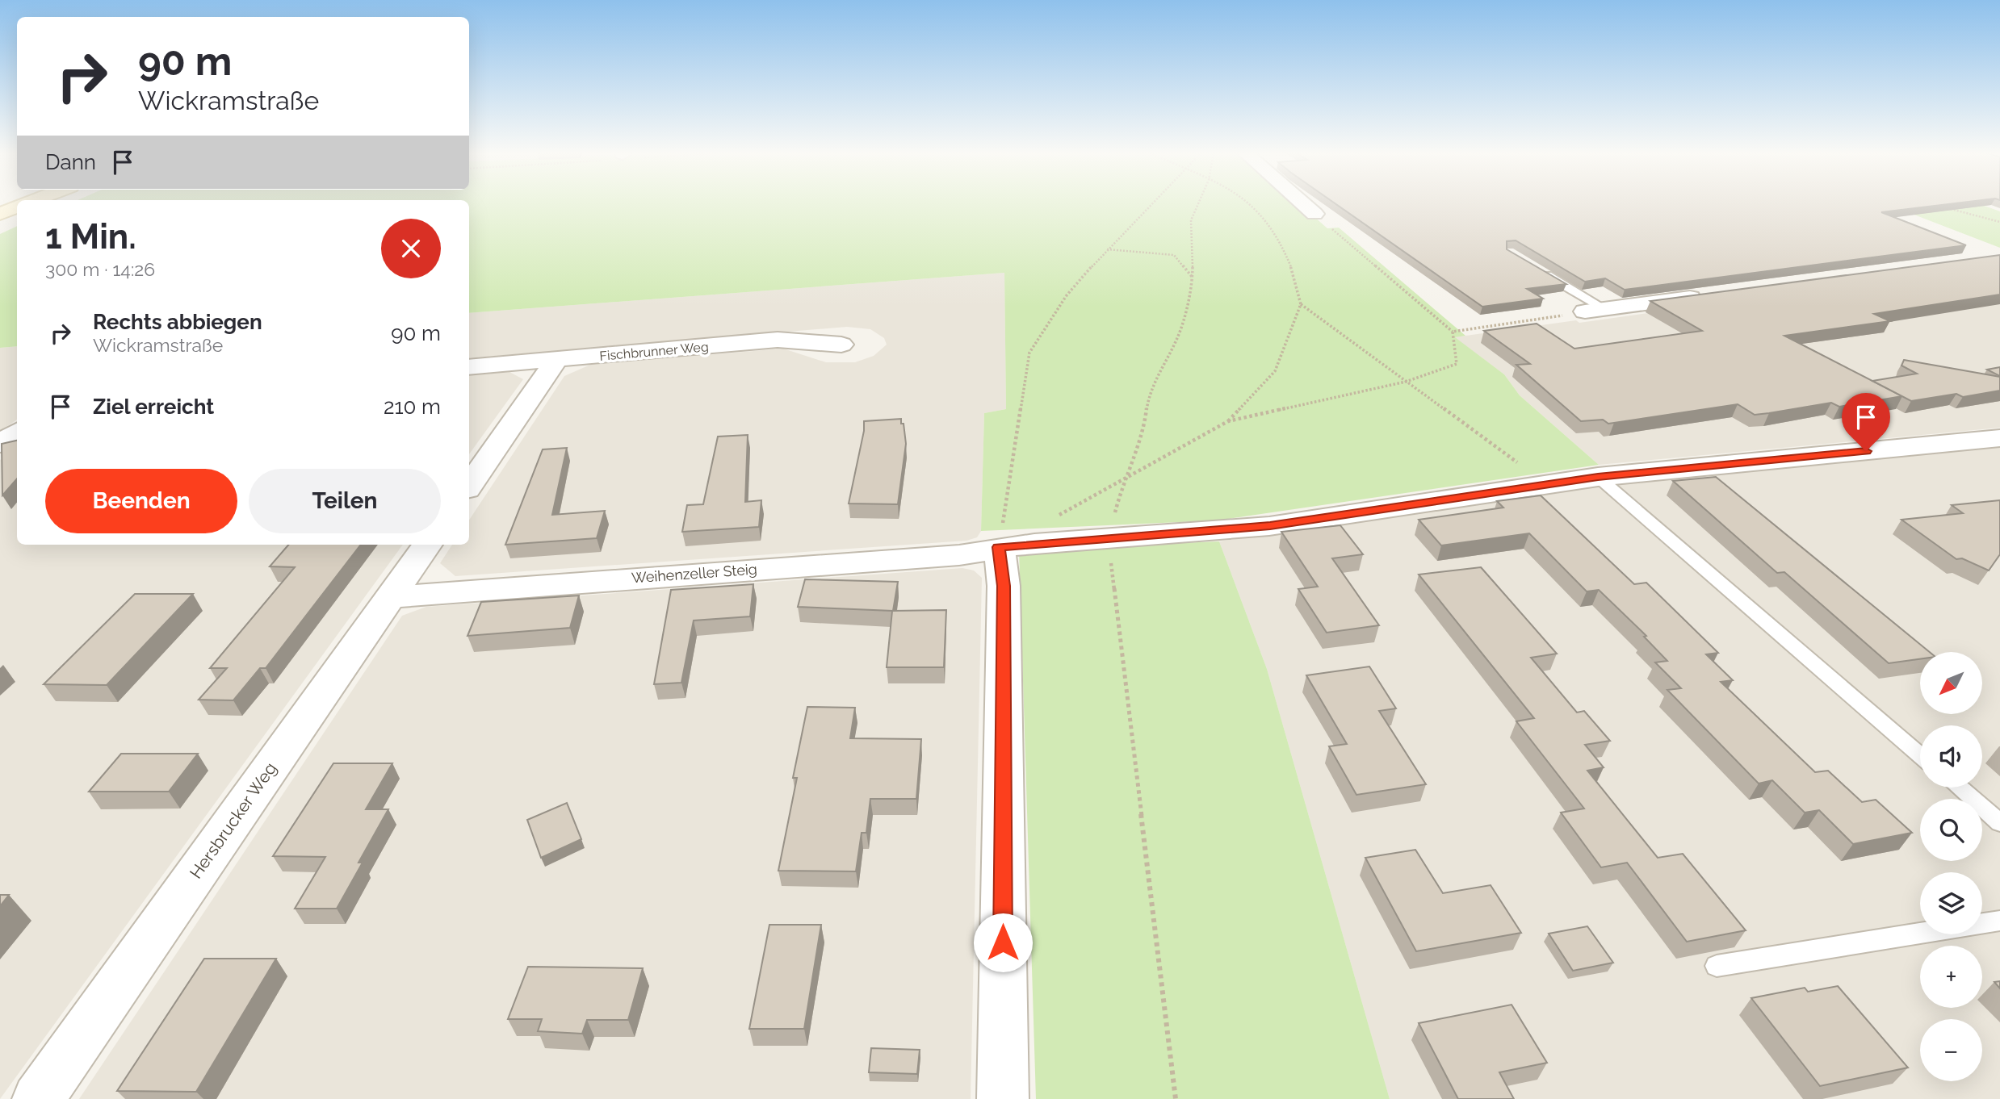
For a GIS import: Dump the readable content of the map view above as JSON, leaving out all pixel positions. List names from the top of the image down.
{
  "streets": {
    "street": ["Fischbrunner Weg", "Weihenzeller Steig", "Hersbrucker Weg"]
  },
  "crossings": [
    ["Weihenzeller Steig", "Hersbrucker Weg"]
  ],
  "north": "bottom left",
  "page": {
    "turn": ["90 m", "Wickramstraße"],
    "then": "Dann",
    "heading": ["1 Min.", "300 m · 14:26"],
    "list": [
      {
        "name": "Rechts abbiegen",
        "note": "Wickramstraße",
        "value": "90 m"
      },
      {
        "name": "Ziel erreicht",
        "value": "210 m"
      }
    ],
    "buttons": ["Beenden", "Teilen"],
    "map_buttons": ["+", "−"]
  }
}
